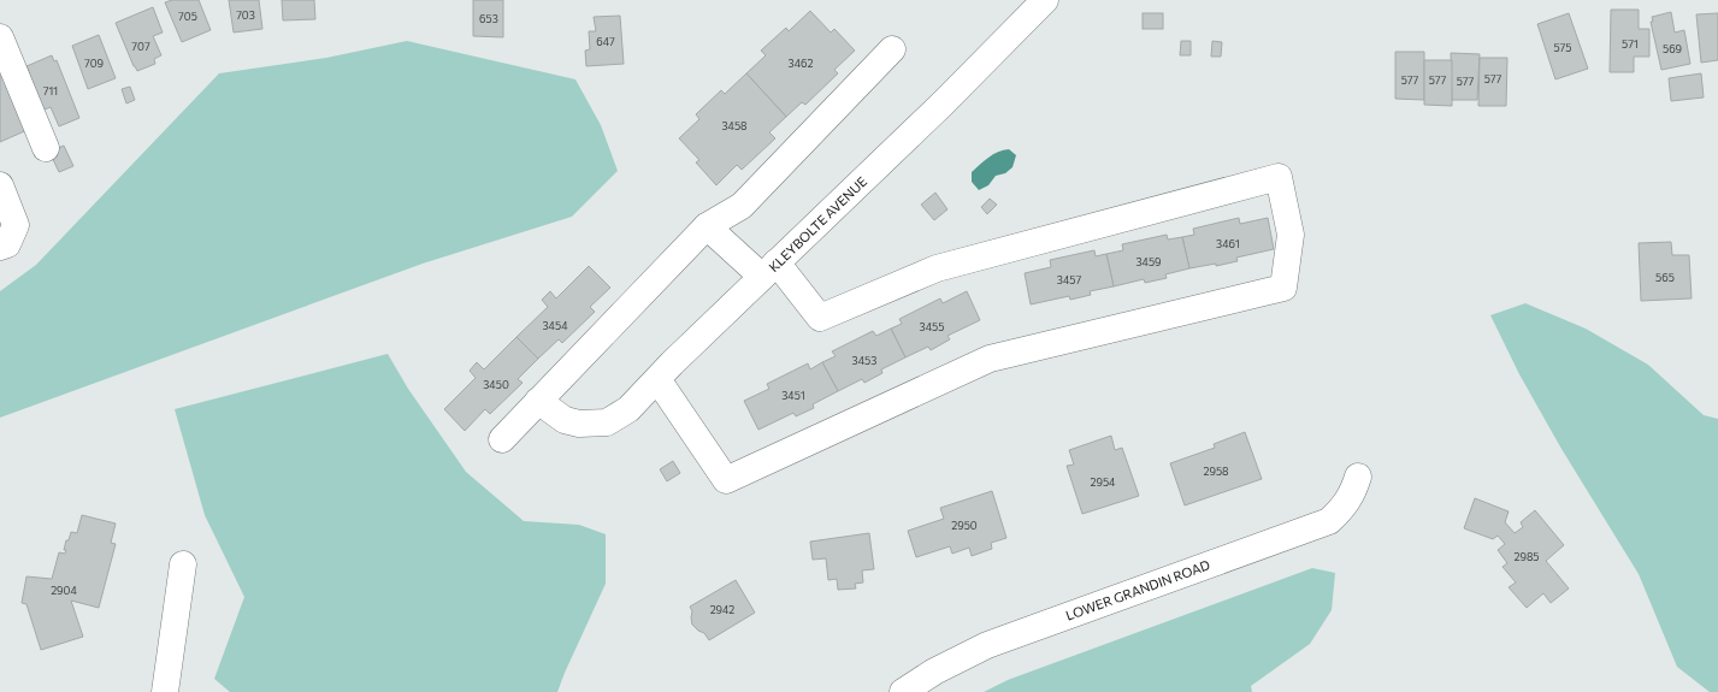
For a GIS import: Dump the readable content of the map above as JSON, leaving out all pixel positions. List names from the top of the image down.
{
  "streets": {
    "street": ["KLEYBOLTE AVENUE", "LOWER GRANDIN ROAD"]
  },
  "house_numbers": [
    "703",
    "705",
    "653",
    "647",
    "571",
    "707",
    "575",
    "569",
    "709",
    "3462",
    "577",
    "577",
    "577",
    "577",
    "711",
    "3458",
    "3461",
    "3459",
    "565",
    "3457",
    "3454",
    "3455",
    "3453",
    "3450",
    "3451",
    "2958",
    "2954",
    "2950",
    "2985",
    "2904",
    "2942"
  ]
}
